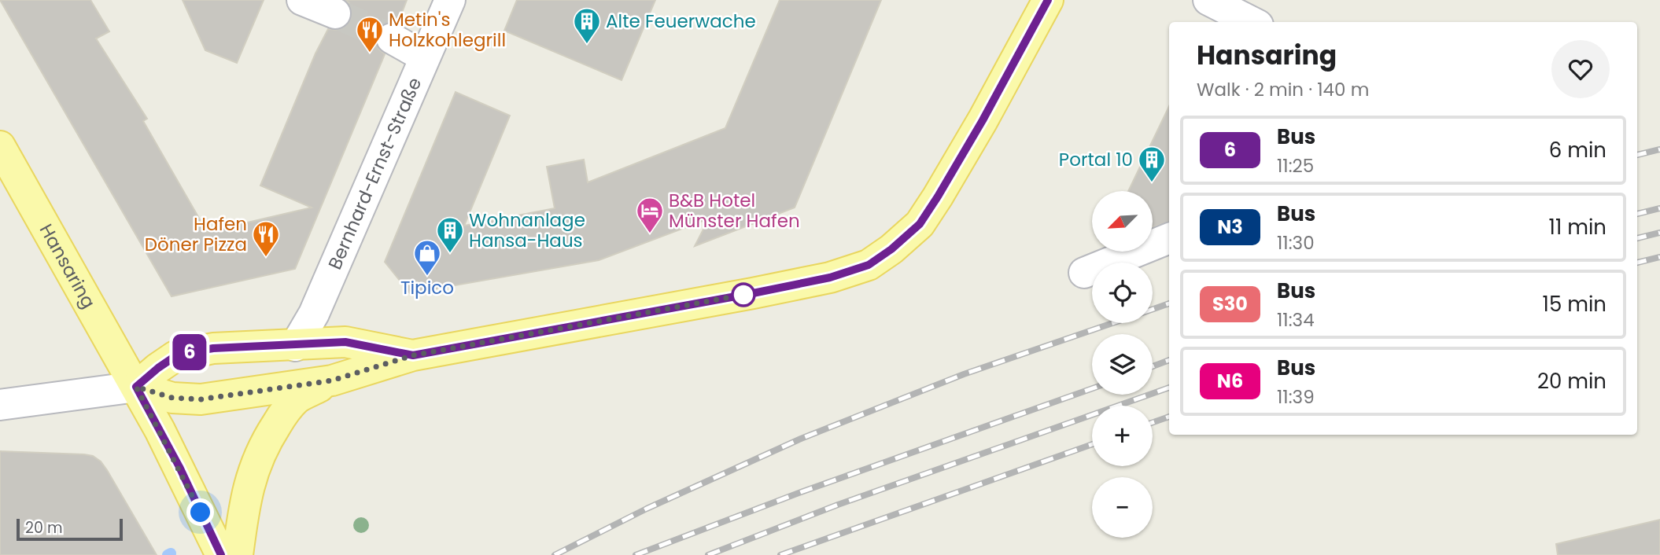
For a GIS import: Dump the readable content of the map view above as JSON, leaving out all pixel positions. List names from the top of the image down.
{
  "streets": {
    "main road": ["Hansaring"],
    "street": ["Bernhard-Ernst-Straße"]
  },
  "places": {
    "building": ["Alte Feuerwache", "Portal 10", "Wohnanlage Hansa-Haus"],
    "restaurant": ["Metin's Holzkohlegrill", "Hafen Döner Pizza"],
    "hotel": ["B&B Hotel Münster Hafen"],
    "shop": ["Tipico"]
  },
  "lines": ["bus line 6"],
  "scale_bar": "20 m",
  "north": "bottom left",
  "page": {
    "on_map": "6",
    "heading": ["Hansaring", "Walk · 2 min · 140 m"],
    "list": [
      {
        "mark": "6",
        "name": "Bus",
        "note": "11:25",
        "value": "6 min"
      },
      {
        "mark": "N3",
        "name": "Bus",
        "note": "11:30",
        "value": "11 min"
      },
      {
        "mark": "S30",
        "name": "Bus",
        "note": "11:34",
        "value": "15 min"
      },
      {
        "mark": "N6",
        "name": "Bus",
        "note": "11:39",
        "value": "20 min"
      }
    ],
    "map_buttons": ["+", "−"],
    "scale": "20 m"
  }
}
